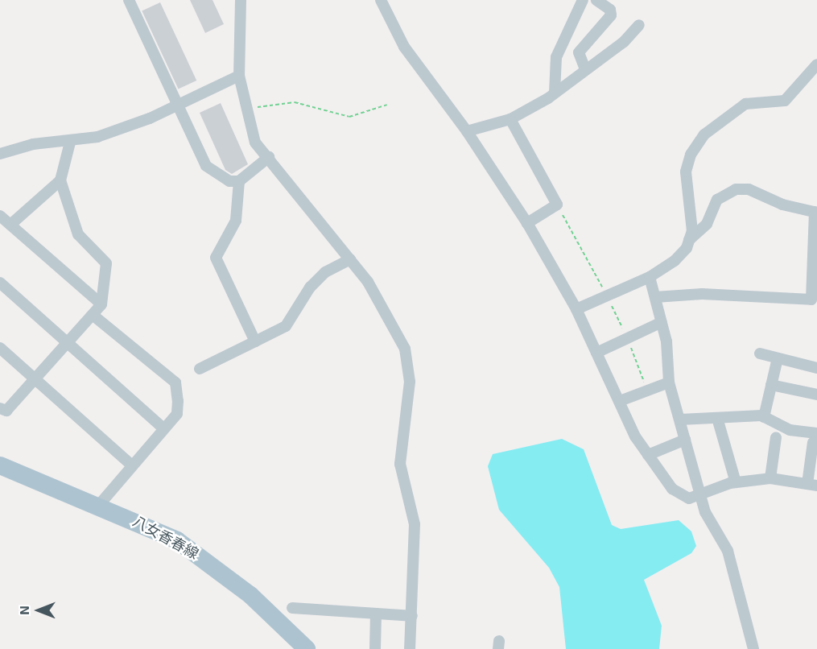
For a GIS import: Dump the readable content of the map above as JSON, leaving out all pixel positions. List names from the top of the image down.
{
  "streets": {
    "main road": ["八女香春線"]
  },
  "north": "left"
}
